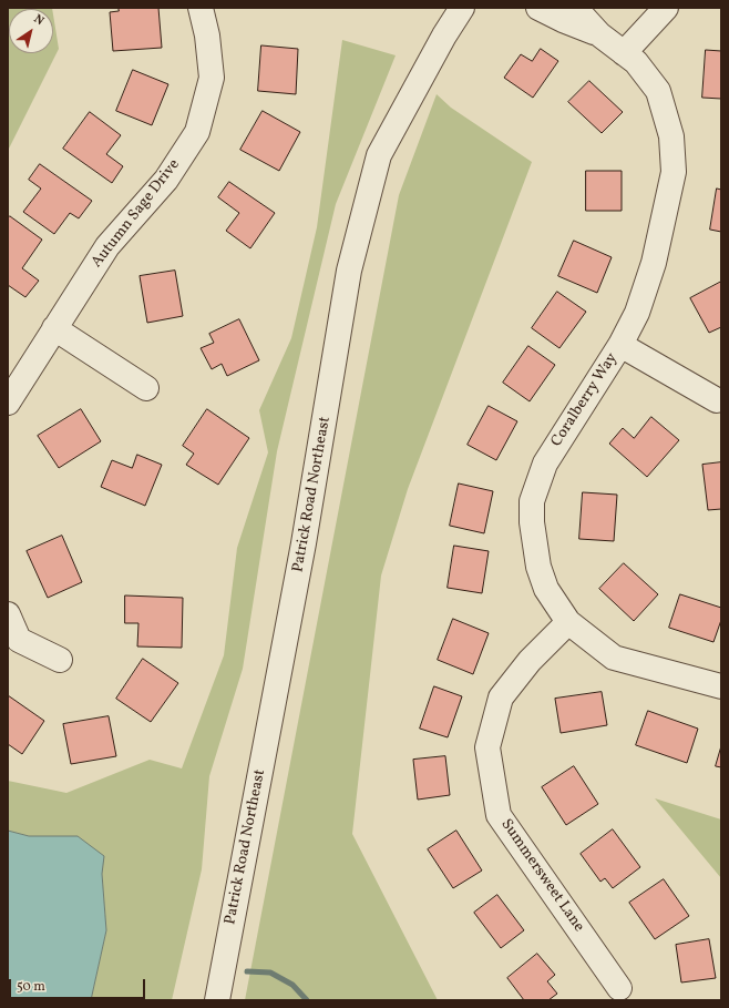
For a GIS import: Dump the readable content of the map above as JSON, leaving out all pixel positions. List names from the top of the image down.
{
  "streets": {
    "street": [
      "Autumn Sage Drive",
      "Coralberry Way",
      "Patrick Road Northeast",
      "Summersweet Lane"
    ]
  },
  "crossings": [
    ["Coralberry Way", "Summersweet Lane"]
  ],
  "scale_bar": "50 m",
  "north": "top right"
}
